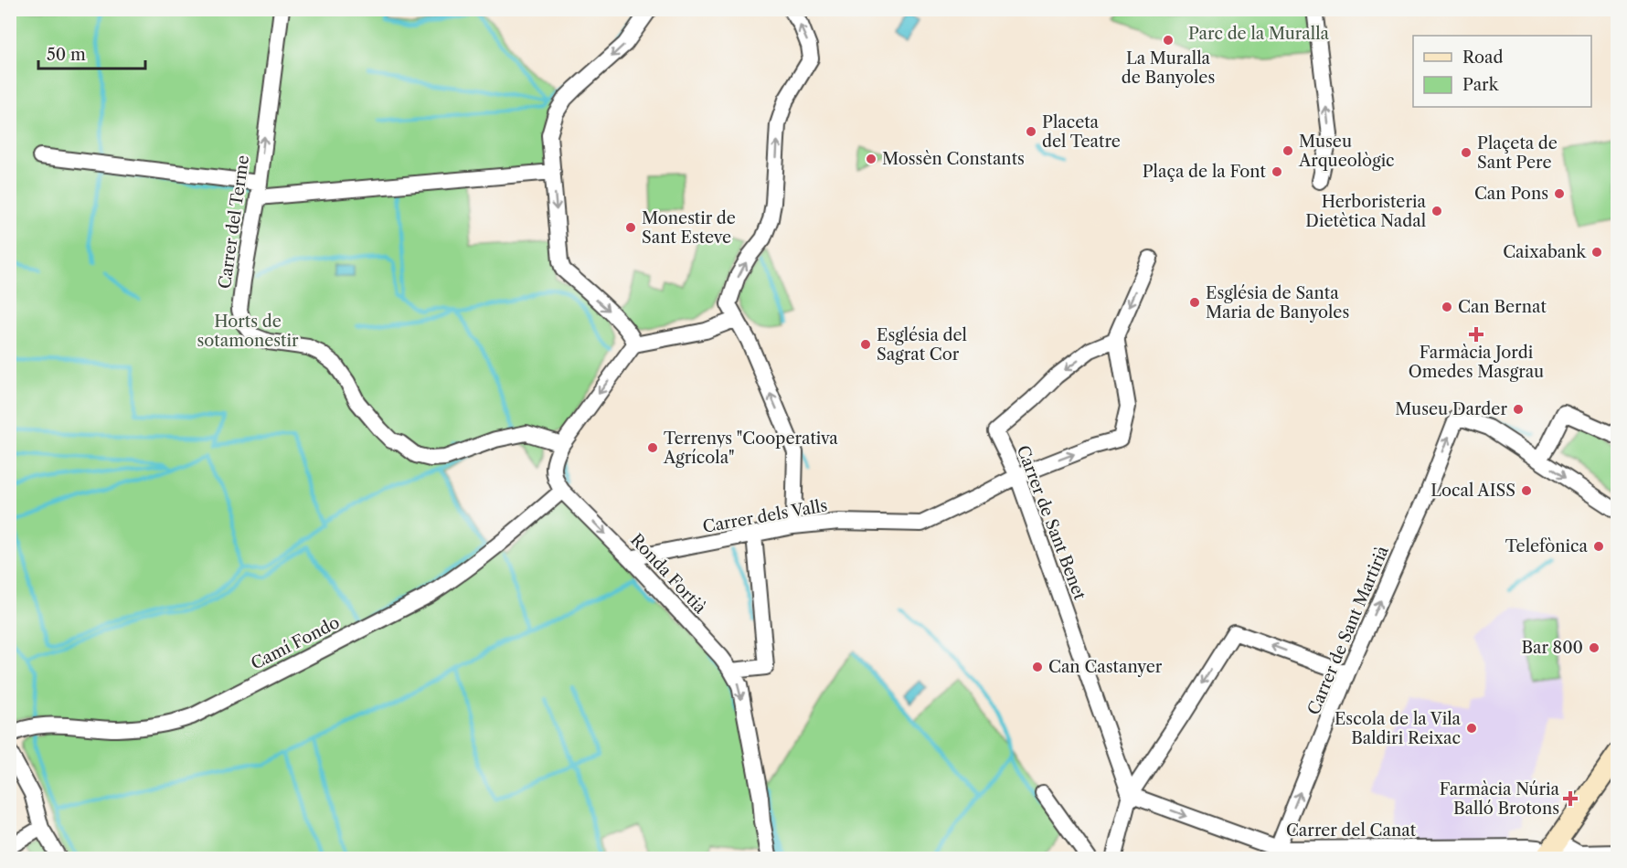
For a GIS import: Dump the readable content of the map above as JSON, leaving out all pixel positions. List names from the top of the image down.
{
  "streets": {
    "street": [
      "Carrer del Terme",
      "Carrer dels Valls",
      "Carrer de Sant Benet",
      "Ronda Fortià",
      "Carrer de Sant Martirià",
      "Camí Fondo",
      "Carrer del Canat"
    ]
  },
  "crossings": [
    ["Carrer del Terme", "Ronda Fortià"],
    ["Carrer dels Valls", "Carrer de Sant Benet"],
    ["Carrer dels Valls", "Ronda Fortià"],
    ["Carrer de Sant Benet", "Carrer del Canat"],
    ["Ronda Fortià", "Camí Fondo"],
    ["Carrer de Sant Martirià", "Carrer del Canat"]
  ],
  "one_way": ["Ronda Fortià", "Carrer de Sant Martirià"],
  "parks": ["Parc de la Muralla", "Horts de sotamonestir"],
  "places": {
    "other": [
      "La Muralla de Banyoles",
      "Placeta del Teatre",
      "Museu Arqueològic",
      "Plaçeta de Sant Pere",
      "Mossèn Constants",
      "Plaça de la Font",
      "Can Pons",
      "Herboristeria Dietètica Nadal",
      "Monestir de Sant Esteve",
      "Caixabank",
      "Església de Santa Maria de Banyoles",
      "Can Bernat",
      "Església del Sagrat Cor",
      "Museu Darder",
      "Terrenys \"Cooperativa Agrícola\"",
      "Local AISS",
      "Telefònica",
      "Bar 800",
      "Can Castanyer",
      "Escola de la Vila Baldiri Reixac"
    ],
    "health": ["Farmàcia Jordi Omedes Masgrau", "Farmàcia Núria Balló Brotons"]
  },
  "legend": ["Road", "Park"],
  "scale_bar": "50 m"
}
